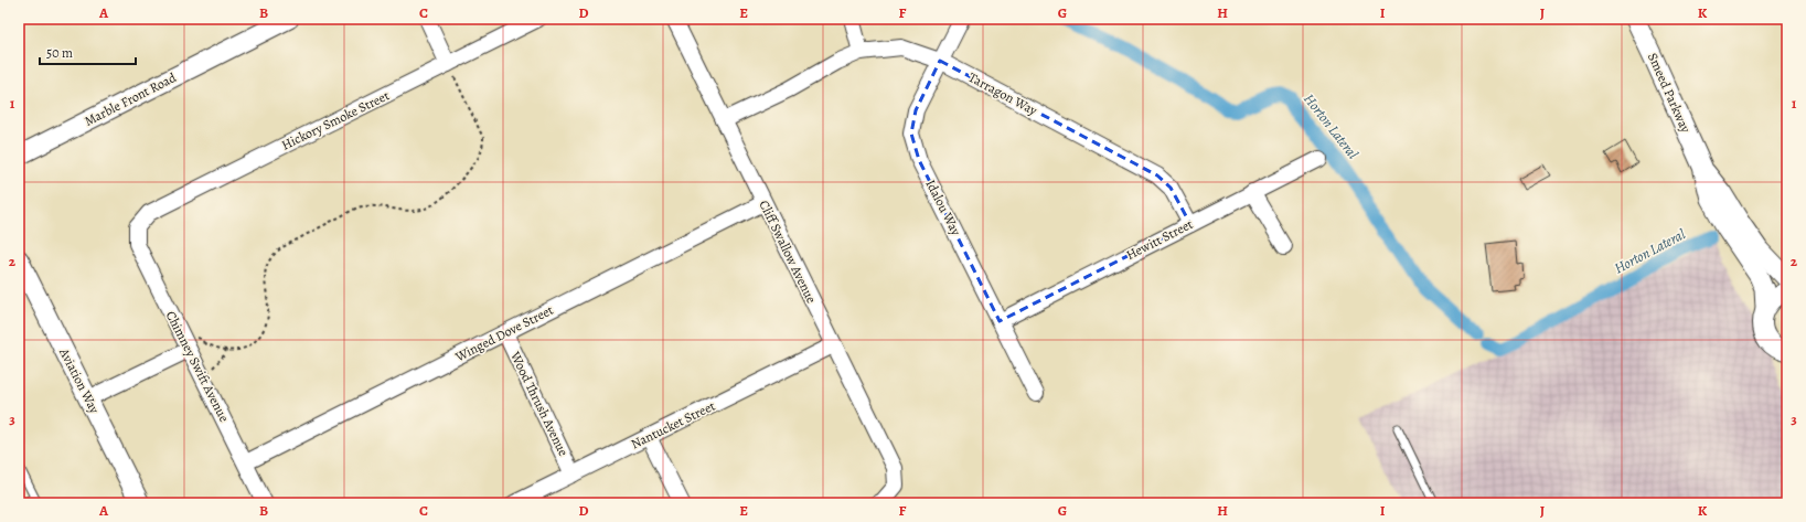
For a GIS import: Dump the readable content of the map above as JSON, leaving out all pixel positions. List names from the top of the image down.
{
  "streets": {
    "street": [
      "Smeed Parkway",
      "Tarragon Way",
      "Marble Front Road",
      "Hickory Smoke Street",
      "Idalou Way",
      "Hewitt Street",
      "Cliff Swallow Avenue",
      "Winged Dove Street",
      "Chimney Swift Avenue",
      "Aviation Way",
      "Wood Thrush Avenue",
      "Nantucket Street"
    ]
  },
  "crossings": [
    ["Tarragon Way", "Idalou Way"],
    ["Tarragon Way", "Hewitt Street"],
    ["Tarragon Way", "Cliff Swallow Avenue"],
    ["Hickory Smoke Street", "Chimney Swift Avenue"],
    ["Idalou Way", "Hewitt Street"],
    ["Cliff Swallow Avenue", "Winged Dove Street"],
    ["Cliff Swallow Avenue", "Nantucket Street"],
    ["Winged Dove Street", "Chimney Swift Avenue"],
    ["Winged Dove Street", "Wood Thrush Avenue"],
    ["Wood Thrush Avenue", "Nantucket Street"]
  ],
  "water": ["Horton Lateral"],
  "scale_bar": "50 m",
  "grid": {
    "columns": [
      "A",
      "B",
      "C",
      "D",
      "E",
      "F",
      "G",
      "H",
      "I",
      "J",
      "K"
    ],
    "rows": ["1", "2", "3"]
  }
}
